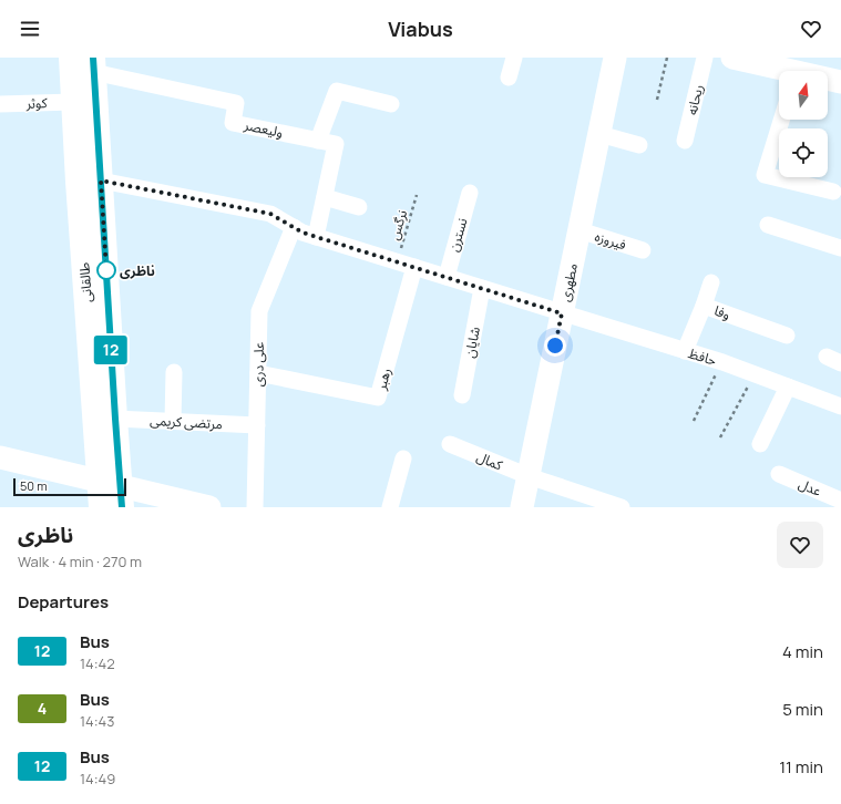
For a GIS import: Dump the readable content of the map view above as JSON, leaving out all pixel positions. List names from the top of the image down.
{
  "streets": {
    "main road": ["طالقانی"],
    "street": [
      "ریحانه",
      "کوثر",
      "ولیعصر",
      "نسترن",
      "فیروزه",
      "مطهری",
      "وفا",
      "شایان",
      "حافظ",
      "علی دری",
      "رهبر",
      "مرتضی کریمی",
      "کمال",
      "عدل"
    ],
    "path": ["نرگس"]
  },
  "crossings": [
    ["کوثر", "طالقانی"],
    ["ولیعصر", "طالقانی"],
    ["فیروزه", "مطهری"],
    ["طالقانی", "مرتضی کریمی"],
    ["مطهری", "حافظ"],
    ["مطهری", "کمال"],
    ["وفا", "حافظ"],
    ["علی دری", "رهبر"],
    ["علی دری", "مرتضی کریمی"]
  ],
  "places": ["ناظری"],
  "lines": ["bus line 12"],
  "scale_bar": "50 m",
  "north": "top",
  "page": {
    "header": "Viabus",
    "on_map": "12",
    "scale": "50 m",
    "heading": [
      ["ناظری", "Walk · 4 min · 270 m"],
      "Departures"
    ],
    "list": [
      {
        "mark": "12",
        "name": "Bus",
        "note": "14:42",
        "value": "4 min"
      },
      {
        "mark": "4",
        "name": "Bus",
        "note": "14:43",
        "value": "5 min"
      },
      {
        "mark": "12",
        "name": "Bus",
        "note": "14:49",
        "value": "11 min"
      }
    ]
  }
}
